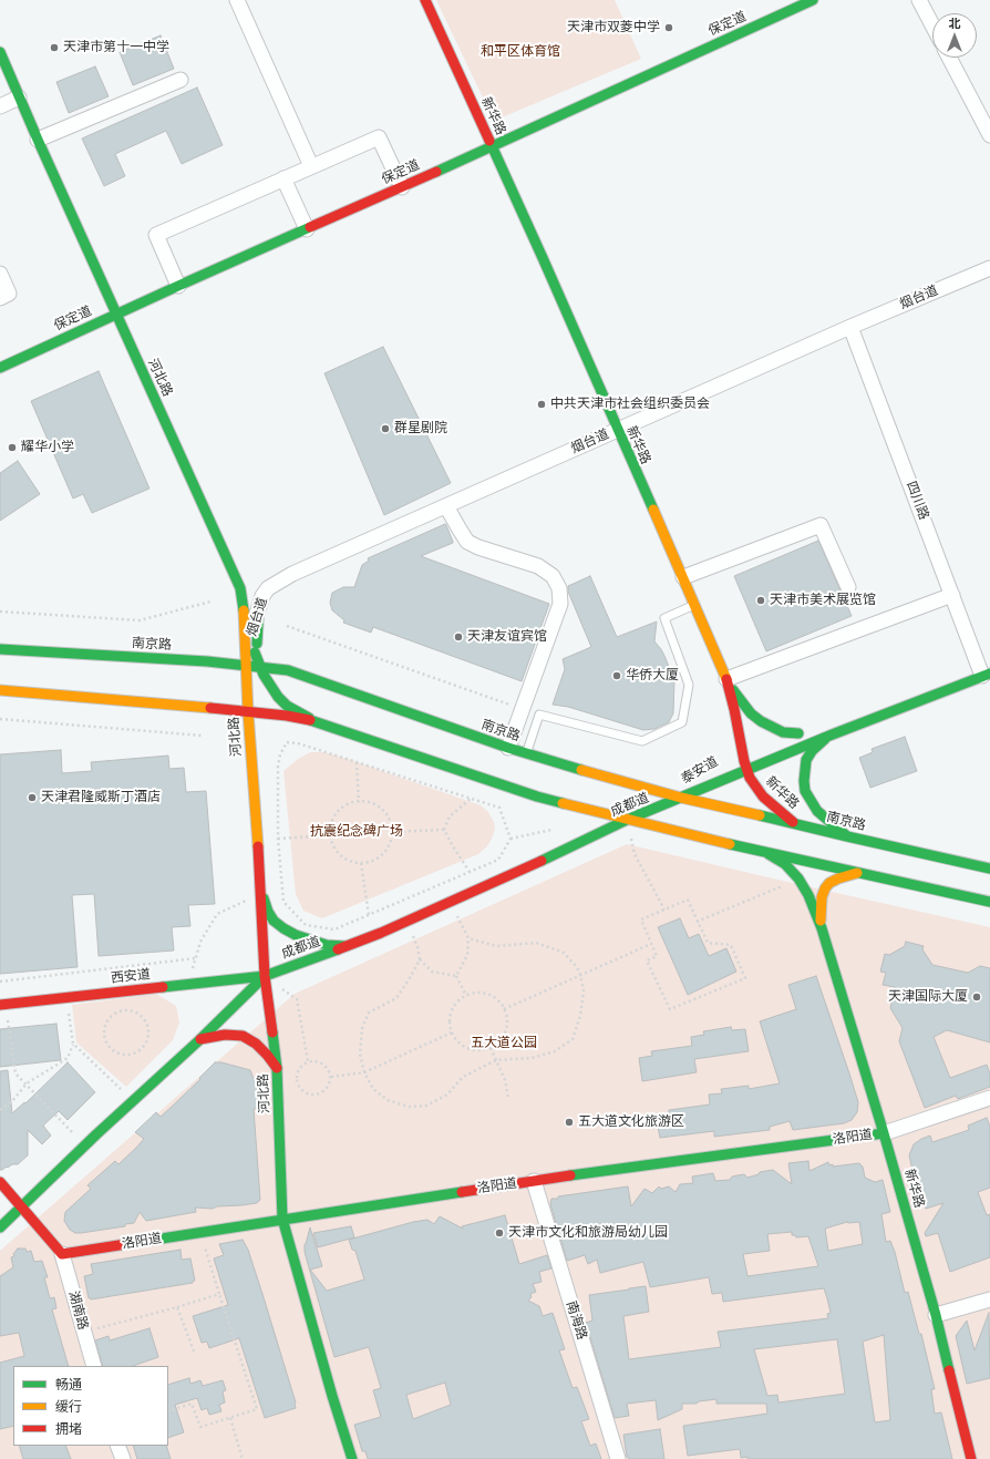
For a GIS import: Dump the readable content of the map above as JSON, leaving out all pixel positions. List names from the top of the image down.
{
  "streets": {
    "street": [
      "保定道",
      "新华路",
      "烟台道",
      "河北路",
      "四川路",
      "南京路",
      "泰安道",
      "成都道",
      "西安道",
      "洛阳道",
      "湖南路",
      "南海路"
    ]
  },
  "crossings": [
    ["保定道", "新华路"],
    ["保定道", "河北路"],
    ["新华路", "烟台道"],
    ["新华路", "南京路"],
    ["新华路", "泰安道"],
    ["新华路", "洛阳道"],
    ["烟台道", "河北路"],
    ["烟台道", "四川路"],
    ["烟台道", "南京路"],
    ["河北路", "南京路"],
    ["河北路", "成都道"],
    ["河北路", "西安道"],
    ["河北路", "洛阳道"],
    ["四川路", "泰安道"],
    ["南京路", "泰安道"],
    ["南京路", "成都道"],
    ["泰安道", "成都道"],
    ["成都道", "西安道"],
    ["洛阳道", "湖南路"],
    ["洛阳道", "南海路"]
  ],
  "parks": ["和平区体育馆", "抗震纪念碑广场", "五大道公园"],
  "places": [
    "天津市双菱中学",
    "天津市第十一中学",
    "中共天津市社会组织委员会",
    "群星剧院",
    "耀华小学",
    "天津市美术展览馆",
    "天津友谊宾馆",
    "华侨大厦",
    "天津君隆威斯丁酒店",
    "天津国际大厦",
    "五大道文化旅游区",
    "天津市文化和旅游局幼儿园"
  ],
  "legend": ["畅通", "缓行", "拥堵"],
  "north": "top"
}
